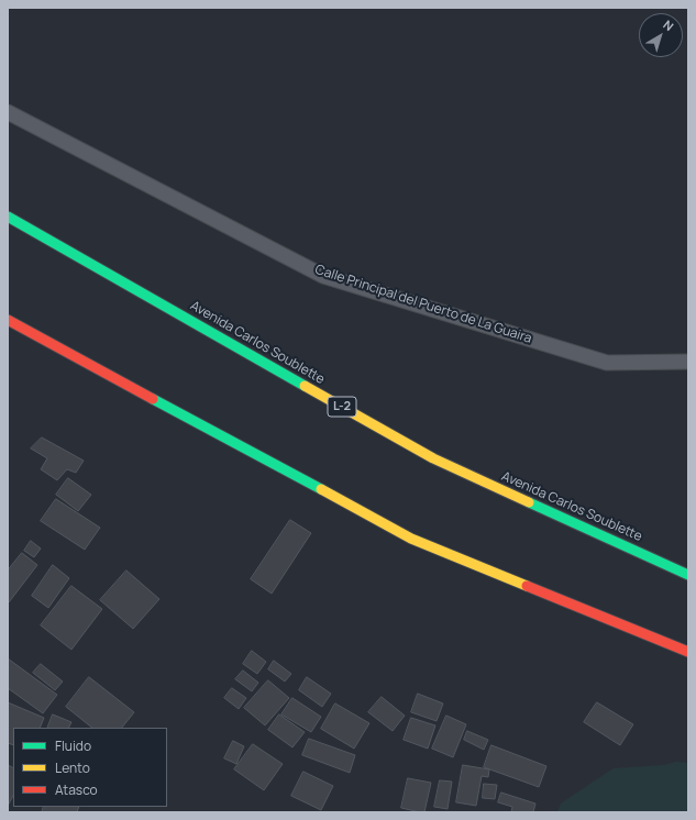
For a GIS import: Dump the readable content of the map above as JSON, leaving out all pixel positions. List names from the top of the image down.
{
  "streets": {
    "main road": ["Avenida Carlos Soublette", "L-2"],
    "lane": ["Calle Principal del Puerto de La Guaira"]
  },
  "legend": ["Fluido", "Lento", "Atasco"],
  "north": "top right"
}
